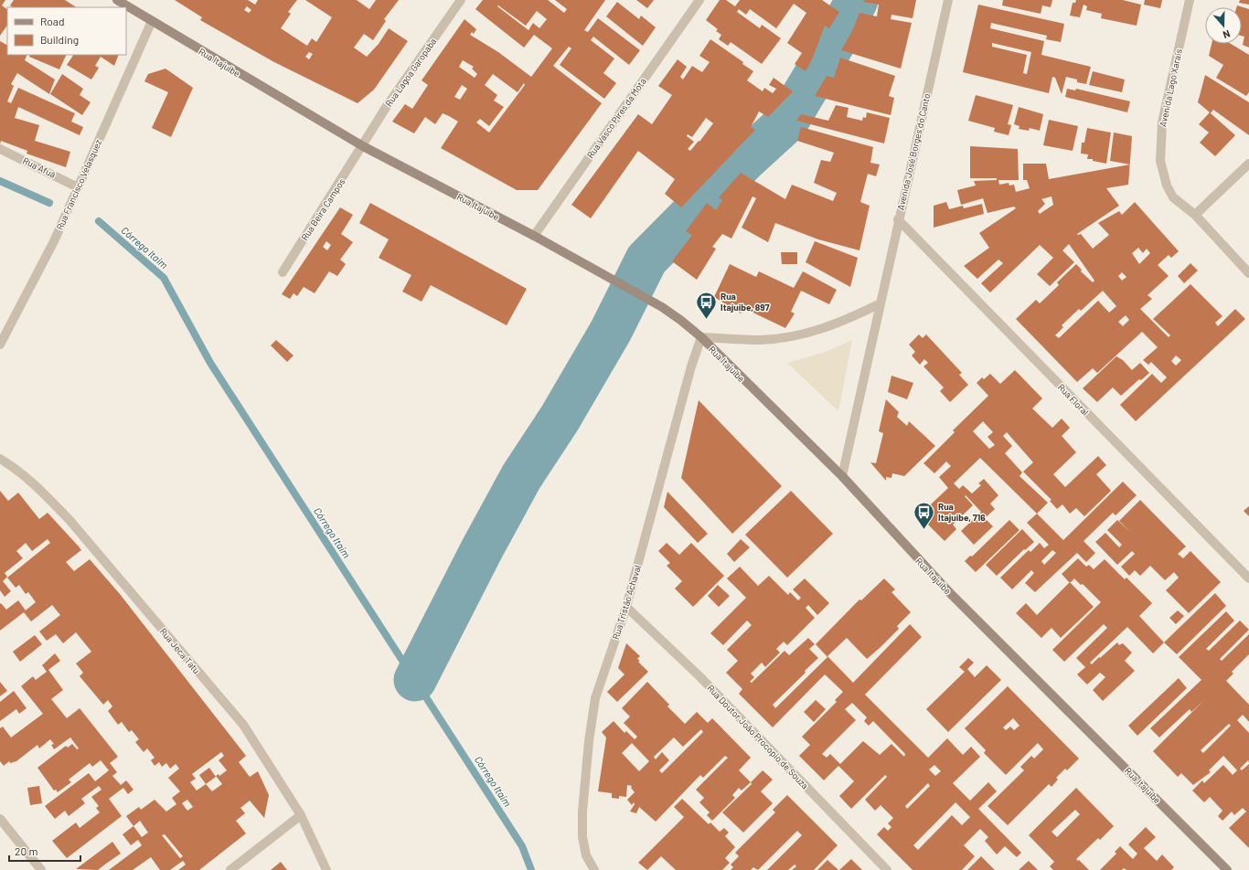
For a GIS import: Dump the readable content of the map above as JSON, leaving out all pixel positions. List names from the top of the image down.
{
  "streets": {
    "main road": ["Rua Itajuíbe"],
    "street": [
      "Rua Lagoa Garopaba",
      "Avenida Lago Xarais",
      "Rua Vasco Pires da Mota",
      "Avenida José Borges do Canto",
      "Rua Afuá",
      "Rua Francisco Velasquez",
      "Rua Beira Campos",
      "Rua Floral",
      "Rua Tristão Achaval",
      "Rua Jeca Tatu",
      "Rua Doutor João Procopio de Souza"
    ]
  },
  "crossings": [
    ["Rua Itajuíbe", "Rua Lagoa Garopaba"],
    ["Rua Itajuíbe", "Rua Vasco Pires da Mota"],
    ["Rua Itajuíbe", "Avenida José Borges do Canto"],
    ["Rua Itajuíbe", "Rua Francisco Velasquez"],
    ["Rua Itajuíbe", "Rua Beira Campos"],
    ["Rua Itajuíbe", "Rua Tristão Achaval"],
    ["Rua Lagoa Garopaba", "Rua Beira Campos"],
    ["Avenida José Borges do Canto", "Rua Floral"],
    ["Rua Afuá", "Rua Francisco Velasquez"],
    ["Rua Tristão Achaval", "Rua Doutor João Procopio de Souza"]
  ],
  "water": ["Córrego Itaim"],
  "places": {
    "bus stop": ["Rua Itajuibe, 897", "Rua Itajuibe, 716"]
  },
  "legend": ["Road", "Building"],
  "scale_bar": "20 m",
  "north": "bottom"
}
